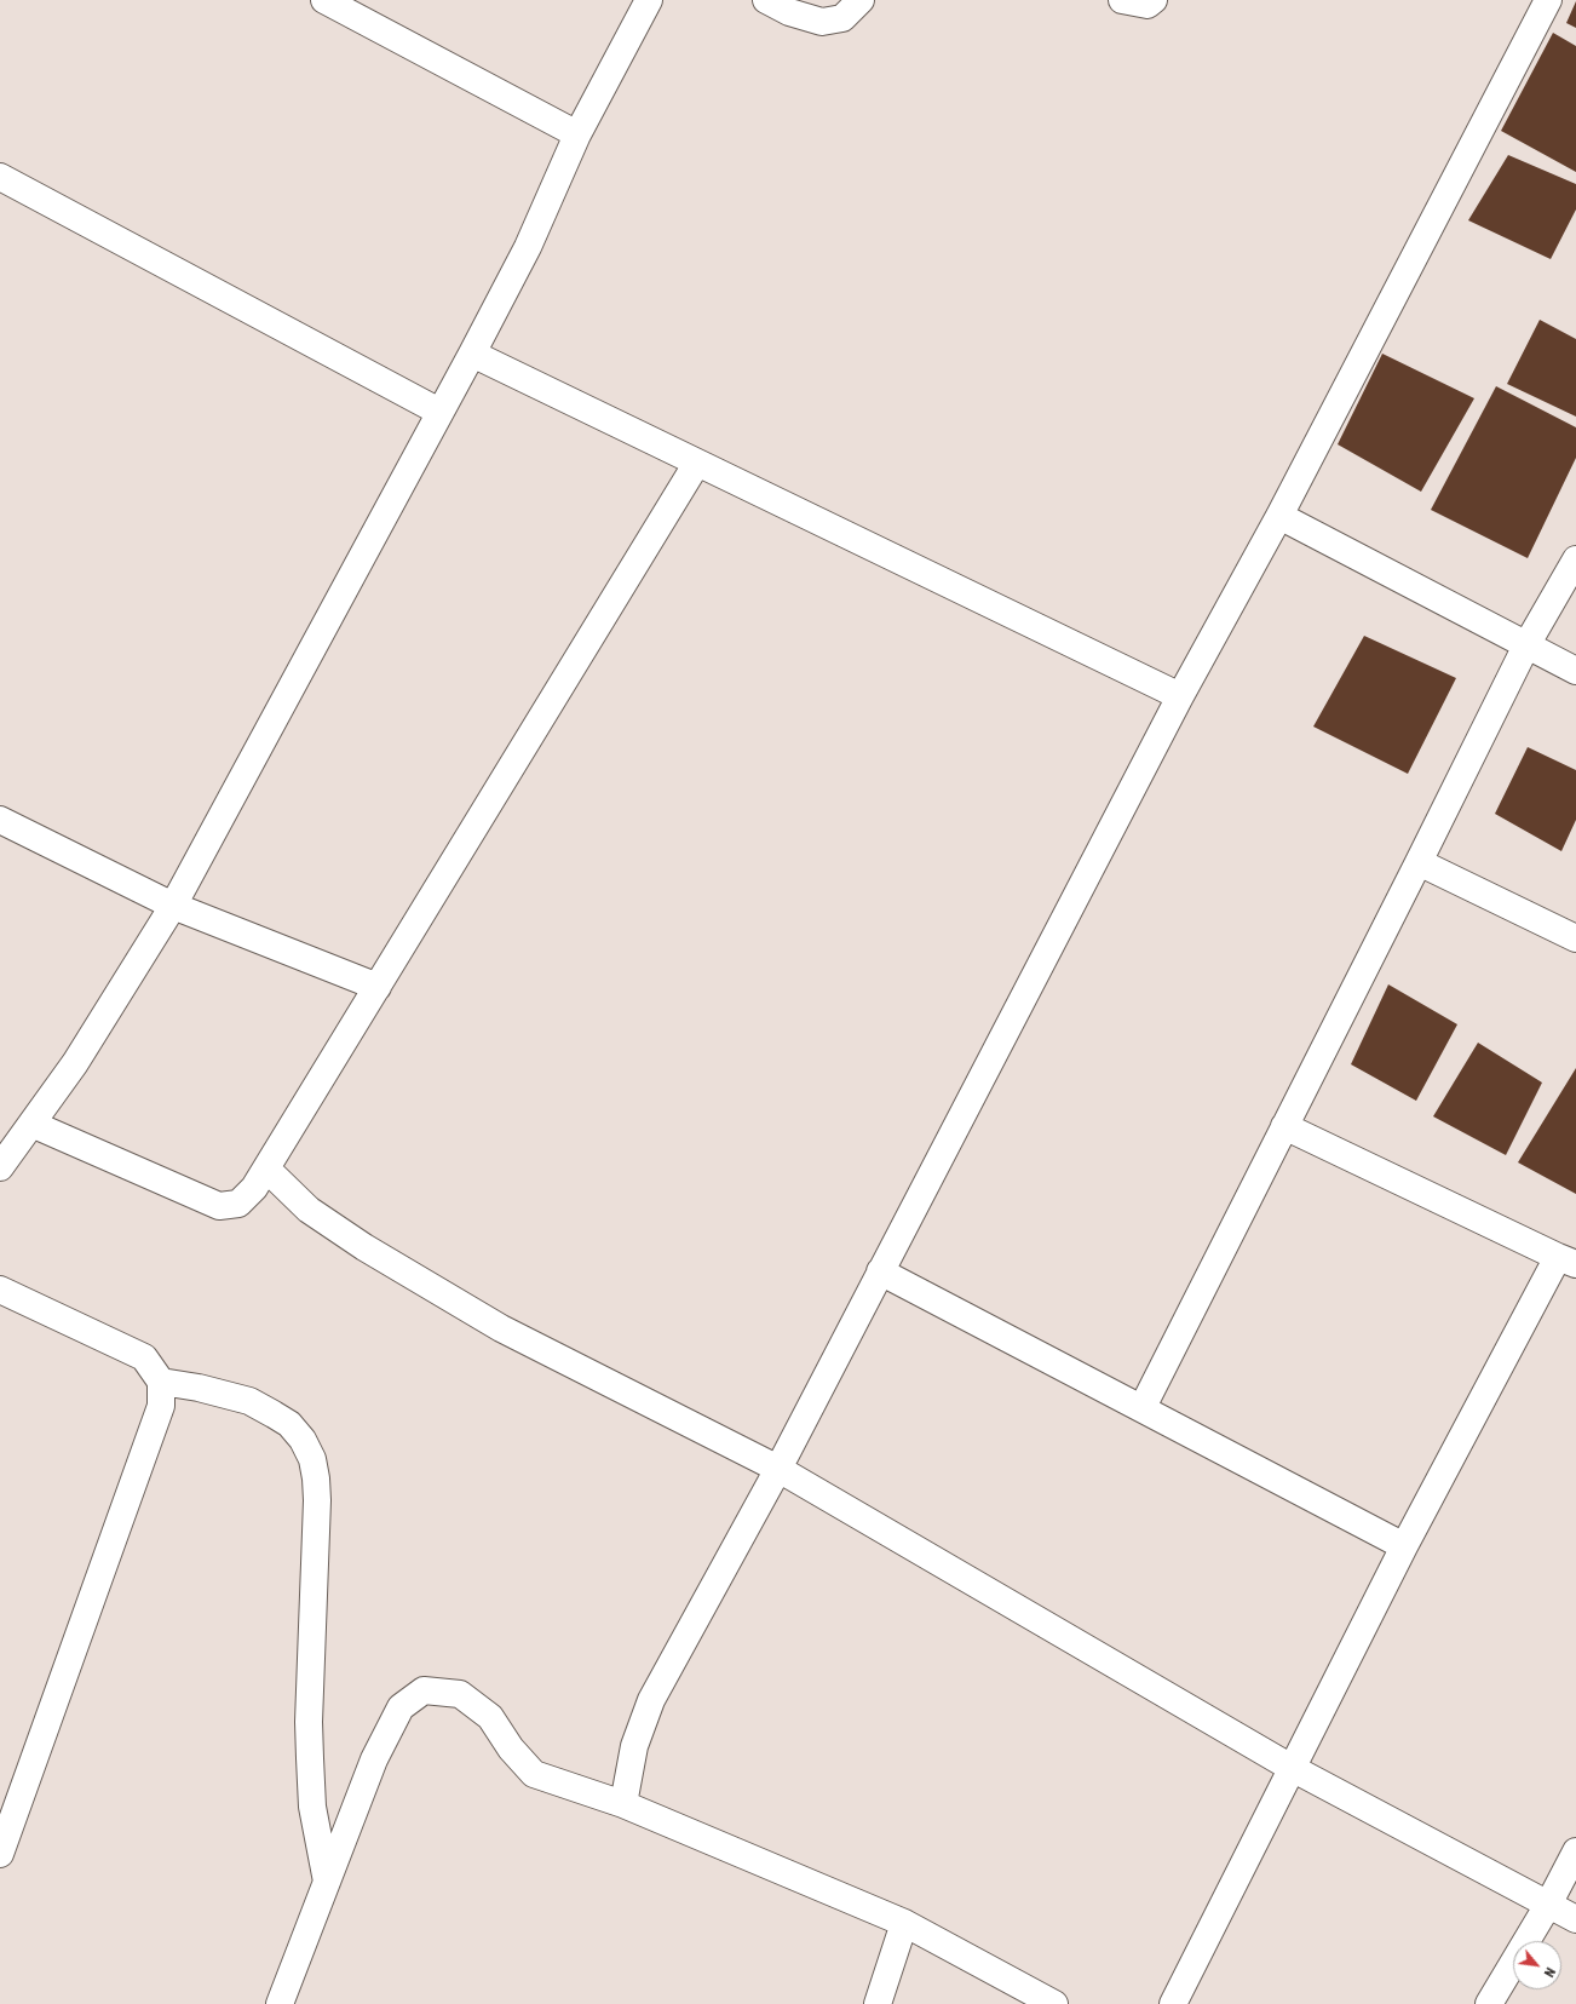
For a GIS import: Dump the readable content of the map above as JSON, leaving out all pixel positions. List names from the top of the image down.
{
  "north": "bottom right"
}
